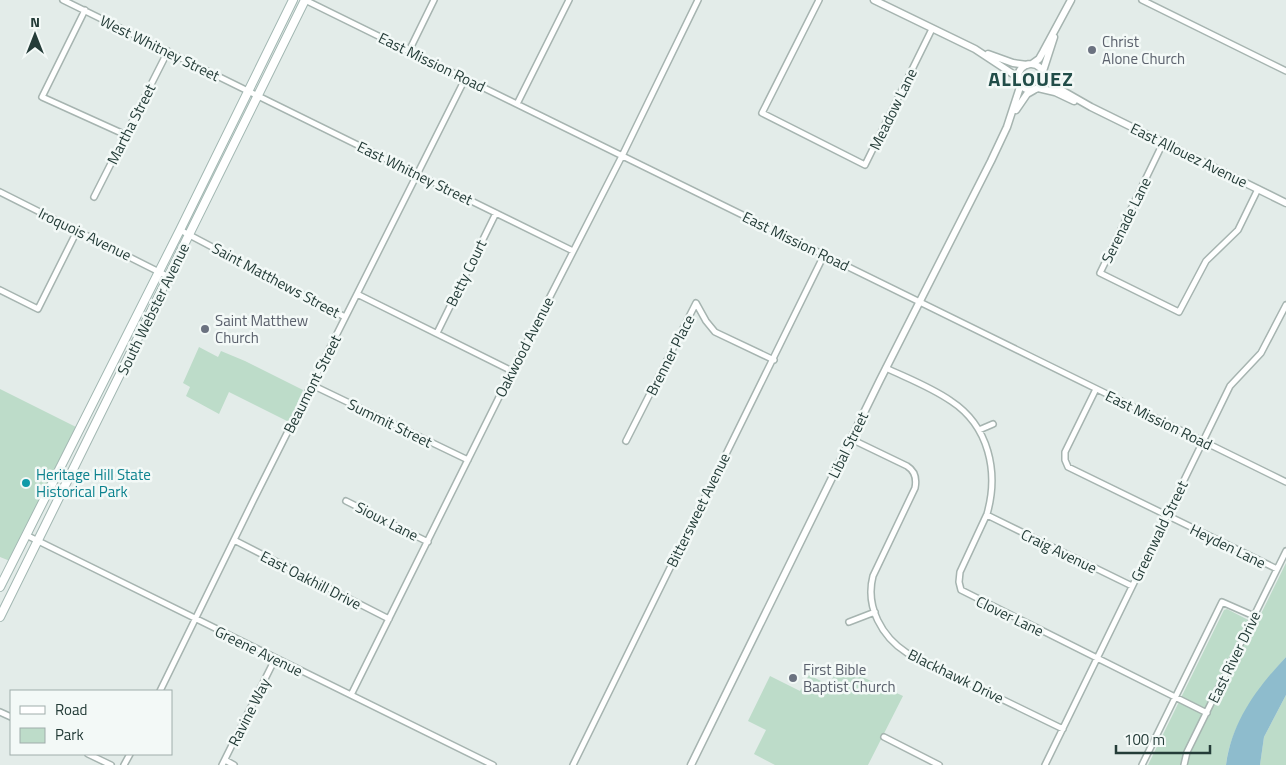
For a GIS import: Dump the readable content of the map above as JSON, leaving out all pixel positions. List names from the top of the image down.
{
  "streets": {
    "main road": ["South Webster Avenue"],
    "street": [
      "West Whitney Street",
      "East Mission Road",
      "Meadow Lane",
      "Martha Street",
      "East Allouez Avenue",
      "East Whitney Street",
      "Serenade Lane",
      "Iroquois Avenue",
      "Betty Court",
      "Saint Matthews Street",
      "Oakwood Avenue",
      "Brenner Place",
      "Beaumont Street",
      "Summit Street",
      "Libal Street",
      "Bittersweet Avenue",
      "Sioux Lane",
      "Greenwald Street",
      "Heyden Lane",
      "Craig Avenue",
      "East Oakhill Drive",
      "Clover Lane",
      "Greene Avenue",
      "East River Drive",
      "Blackhawk Drive",
      "Ravine Way"
    ]
  },
  "crossings": [
    ["West Whitney Street", "Martha Street"],
    ["West Whitney Street", "East Whitney Street"],
    ["West Whitney Street", "South Webster Avenue"],
    ["East Mission Road", "South Webster Avenue"],
    ["East Mission Road", "Oakwood Avenue"],
    ["East Mission Road", "Beaumont Street"],
    ["East Mission Road", "Libal Street"],
    ["East Mission Road", "Bittersweet Avenue"],
    ["East Mission Road", "Greenwald Street"],
    ["East Mission Road", "Heyden Lane"],
    ["East Allouez Avenue", "Serenade Lane"],
    ["East Allouez Avenue", "Libal Street"],
    ["East Whitney Street", "Betty Court"],
    ["East Whitney Street", "South Webster Avenue"],
    ["East Whitney Street", "Oakwood Avenue"],
    ["East Whitney Street", "Beaumont Street"],
    ["Iroquois Avenue", "South Webster Avenue"],
    ["Saint Matthews Street", "South Webster Avenue"],
    ["Saint Matthews Street", "Beaumont Street"],
    ["South Webster Avenue", "Greene Avenue"],
    ["Oakwood Avenue", "Summit Street"],
    ["Oakwood Avenue", "Sioux Lane"],
    ["Oakwood Avenue", "East Oakhill Drive"],
    ["Oakwood Avenue", "Greene Avenue"],
    ["Brenner Place", "Bittersweet Avenue"],
    ["Beaumont Street", "Summit Street"],
    ["Beaumont Street", "East Oakhill Drive"],
    ["Beaumont Street", "Greene Avenue"],
    ["Libal Street", "Clover Lane"],
    ["Libal Street", "Blackhawk Drive"],
    ["Greenwald Street", "Heyden Lane"],
    ["Greenwald Street", "Craig Avenue"],
    ["Greenwald Street", "Clover Lane"],
    ["Greenwald Street", "Blackhawk Drive"],
    ["Heyden Lane", "East River Drive"],
    ["Craig Avenue", "Clover Lane"],
    ["Clover Lane", "East River Drive"],
    ["Greene Avenue", "Ravine Way"]
  ],
  "districts": ["ALLOUEZ"],
  "places": [
    "Christ Alone Church",
    "Saint Matthew Church",
    "Heritage Hill State Historical Park",
    "First Bible Baptist Church"
  ],
  "legend": ["Road", "Park"],
  "scale_bar": "100 m",
  "north": "top"
}
